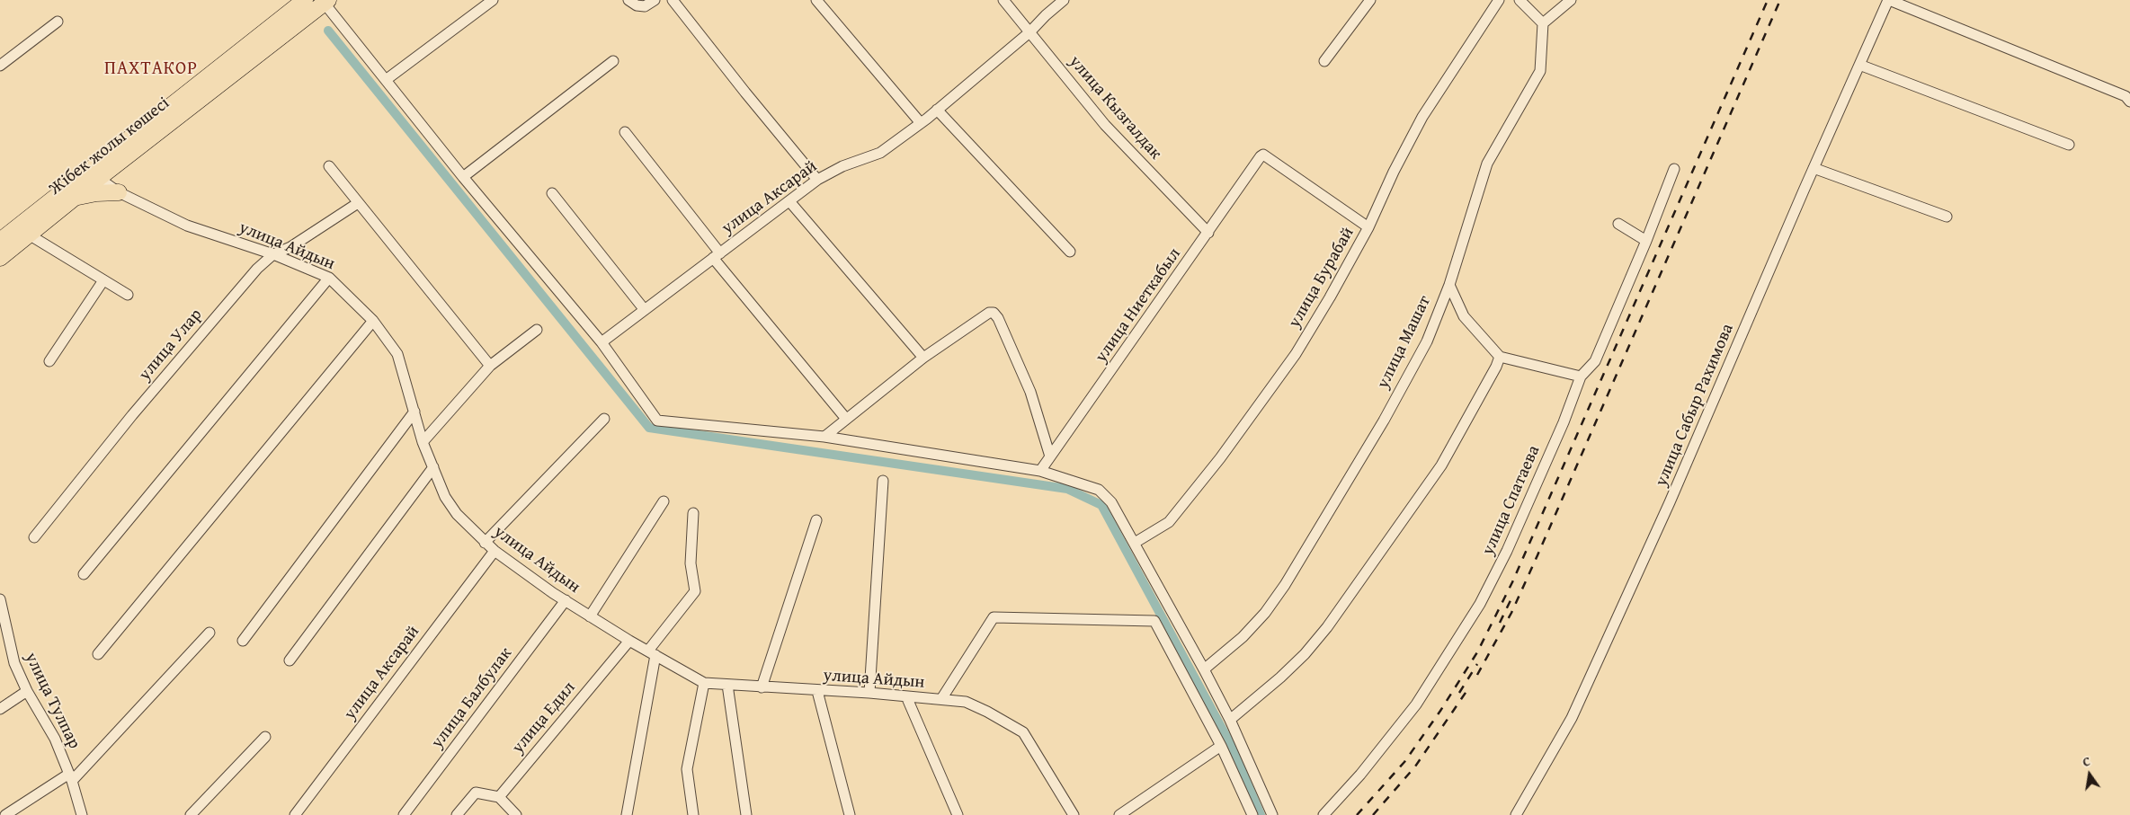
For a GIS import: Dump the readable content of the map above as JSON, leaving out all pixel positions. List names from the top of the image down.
{
  "streets": {
    "main road": ["Жібек жолы көшесі"],
    "street": [
      "улица Кызгалдак",
      "улица Аксарай",
      "улица Айдын",
      "улица Бурабай",
      "улица Ниеткабыл",
      "улица Машат",
      "улица Улар",
      "улица Сабыр Рахимова",
      "улица Спатаева",
      "улица Балбулак",
      "улица Тулпар",
      "улица Едил"
    ]
  },
  "crossings": [
    ["улица Кызгалдак", "улица Аксарай"],
    ["улица Кызгалдак", "улица Ниеткабыл"],
    ["Жібек жолы көшесі", "улица Айдын"],
    ["улица Аксарай", "улица Айдын"],
    ["улица Айдын", "улица Улар"],
    ["улица Айдын", "улица Балбулак"],
    ["улица Айдын", "улица Едил"],
    ["улица Бурабай", "улица Ниеткабыл"]
  ],
  "districts": ["ПАХТАКОР"],
  "north": "top"
}
